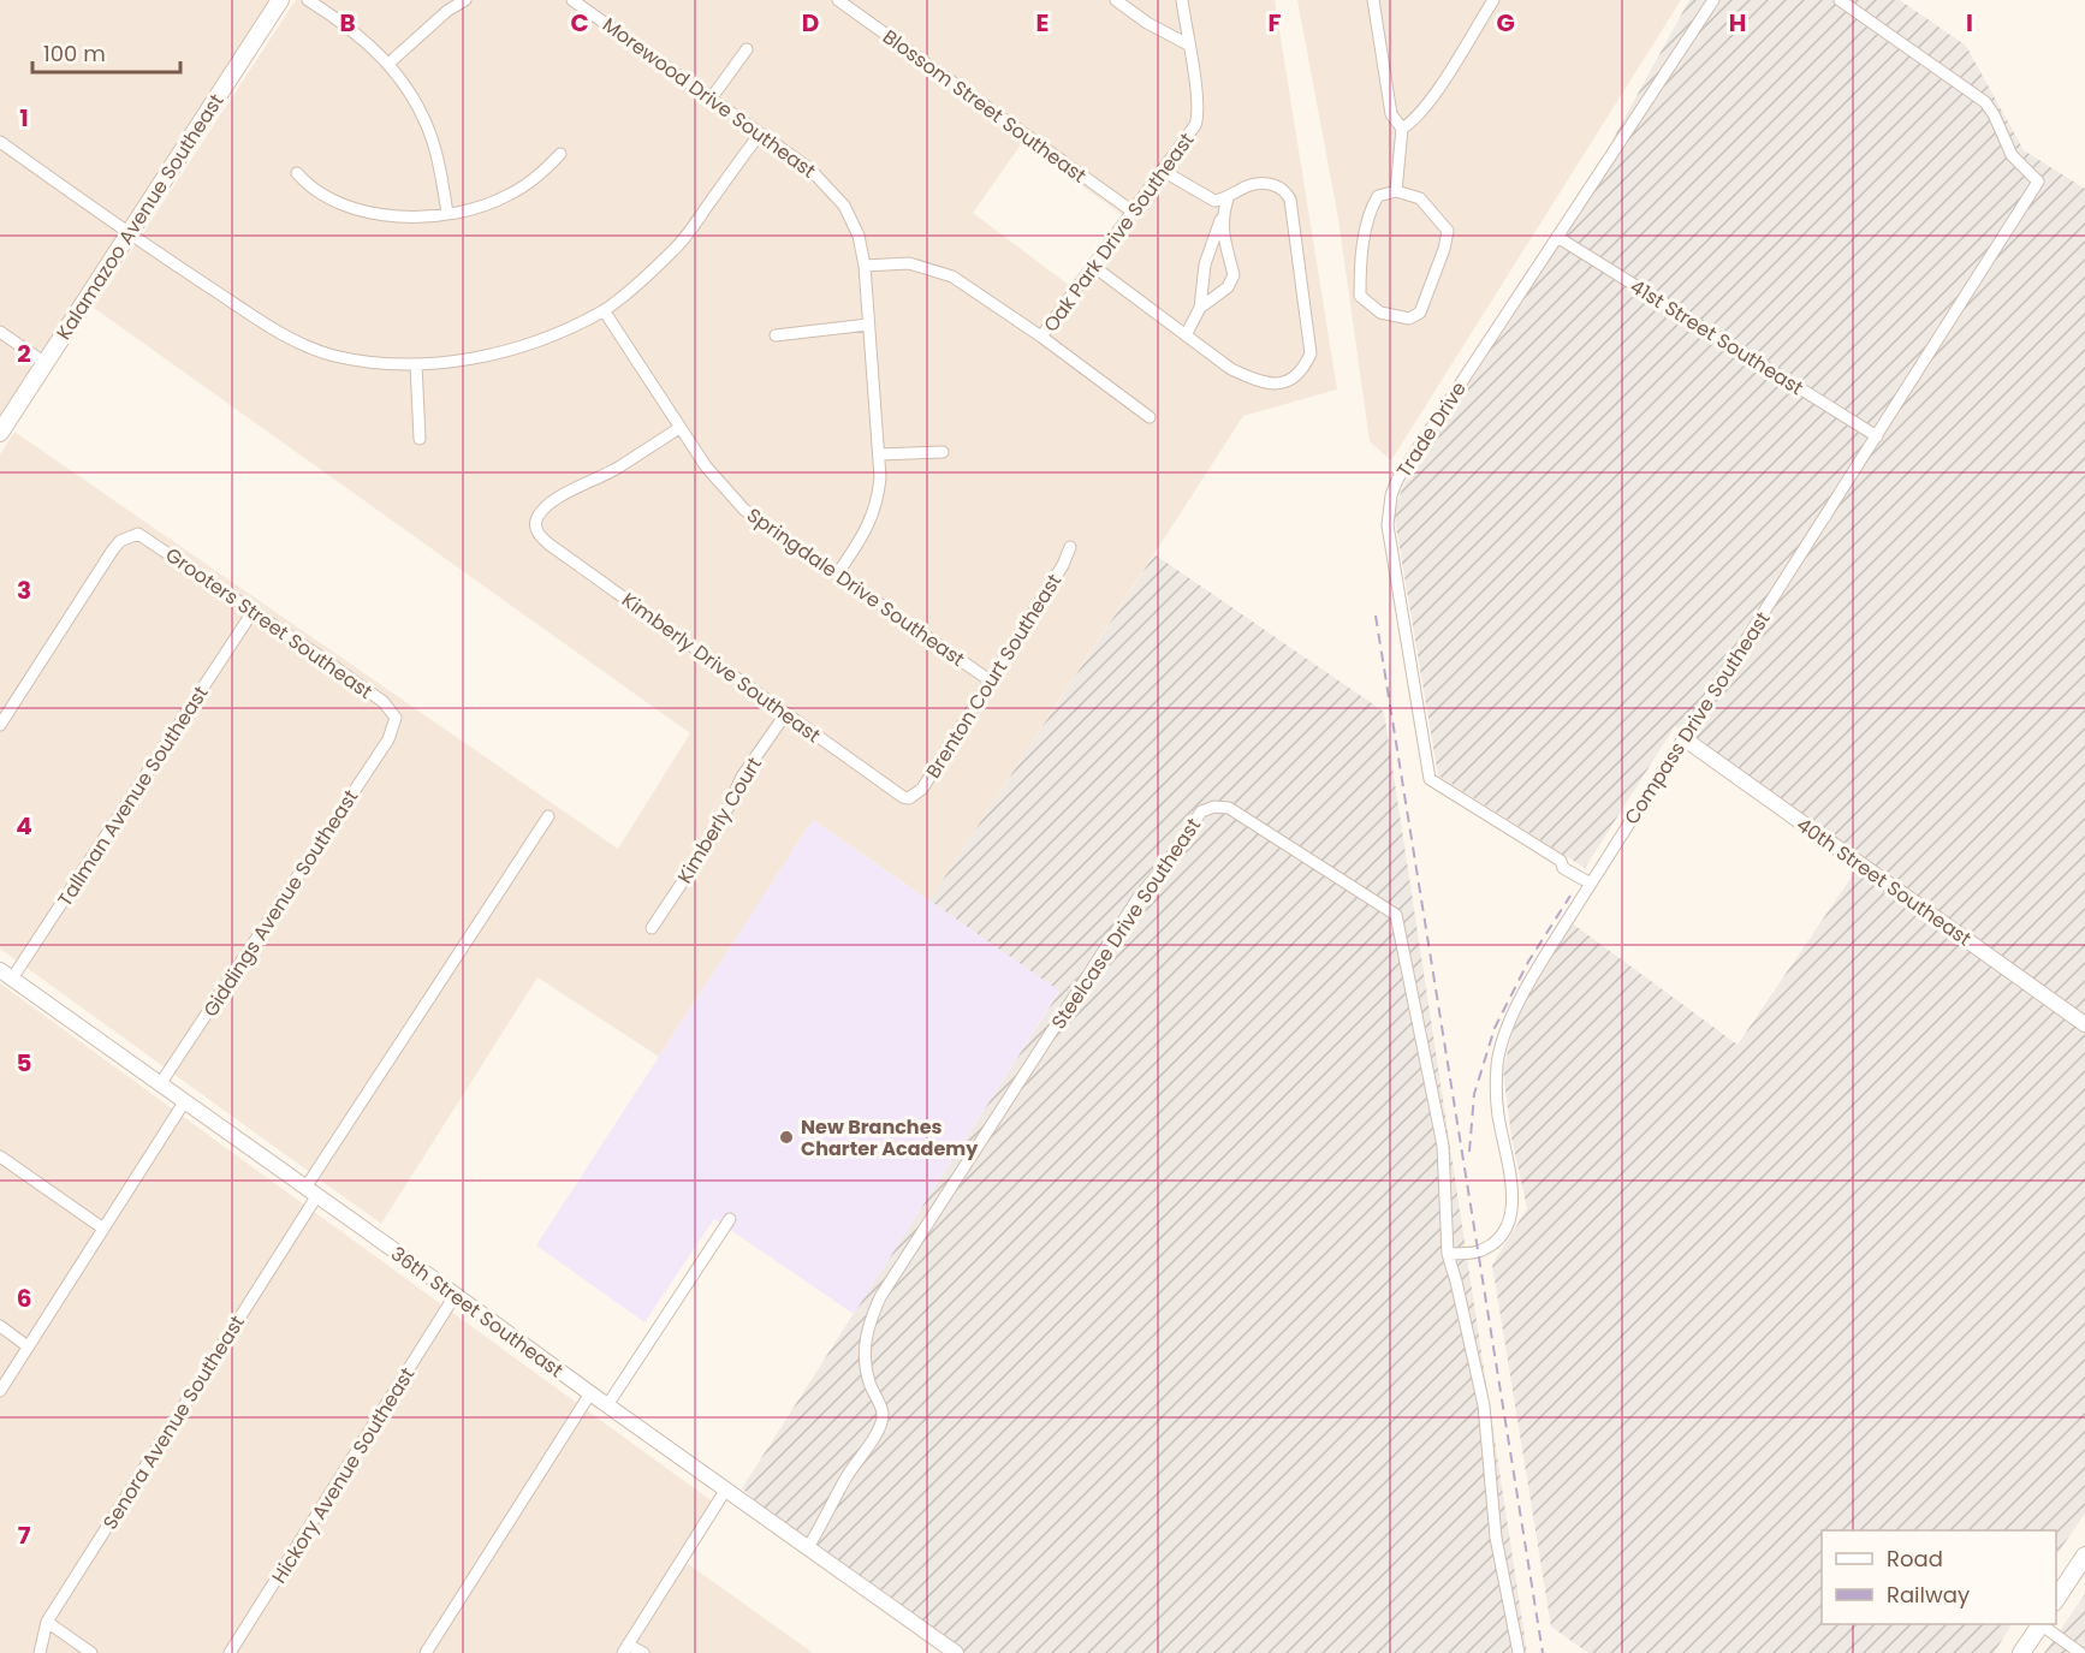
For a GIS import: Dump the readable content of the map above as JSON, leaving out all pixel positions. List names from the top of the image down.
{
  "streets": {
    "main road": ["Kalamazoo Avenue Southeast"],
    "street": [
      "Morewood Drive Southeast",
      "Blossom Street Southeast",
      "Oak Park Drive Southeast",
      "41st Street Southeast",
      "Trade Drive",
      "Springdale Drive Southeast",
      "Grooters Street Southeast",
      "Kimberly Drive Southeast",
      "Brenton Court Southeast",
      "Compass Drive Southeast",
      "Tallman Avenue Southeast",
      "Kimberly Court",
      "40th Street Southeast",
      "Giddings Avenue Southeast",
      "Steelcase Drive Southeast",
      "36th Street Southeast",
      "Senora Avenue Southeast",
      "Hickory Avenue Southeast"
    ]
  },
  "crossings": [
    ["Morewood Drive Southeast", "Springdale Drive Southeast"],
    ["Blossom Street Southeast", "Oak Park Drive Southeast"],
    ["41st Street Southeast", "Trade Drive"],
    ["41st Street Southeast", "Compass Drive Southeast"],
    ["Trade Drive", "Compass Drive Southeast"],
    ["Springdale Drive Southeast", "Kimberly Drive Southeast"],
    ["Springdale Drive Southeast", "Brenton Court Southeast"],
    ["Grooters Street Southeast", "Tallman Avenue Southeast"],
    ["Grooters Street Southeast", "Giddings Avenue Southeast"],
    ["Kimberly Drive Southeast", "Brenton Court Southeast"],
    ["Kimberly Drive Southeast", "Kimberly Court"],
    ["Compass Drive Southeast", "40th Street Southeast"],
    ["Compass Drive Southeast", "Steelcase Drive Southeast"],
    ["Tallman Avenue Southeast", "36th Street Southeast"],
    ["Giddings Avenue Southeast", "36th Street Southeast"],
    ["Steelcase Drive Southeast", "36th Street Southeast"],
    ["36th Street Southeast", "Senora Avenue Southeast"],
    ["36th Street Southeast", "Hickory Avenue Southeast"]
  ],
  "places": ["New Branches Charter Academy"],
  "legend": ["Road", "Railway"],
  "scale_bar": "100 m",
  "grid": {
    "columns": [
      "B",
      "C",
      "D",
      "E",
      "F",
      "G",
      "H",
      "I"
    ],
    "rows": [
      "1",
      "2",
      "3",
      "4",
      "5",
      "6",
      "7"
    ]
  }
}
